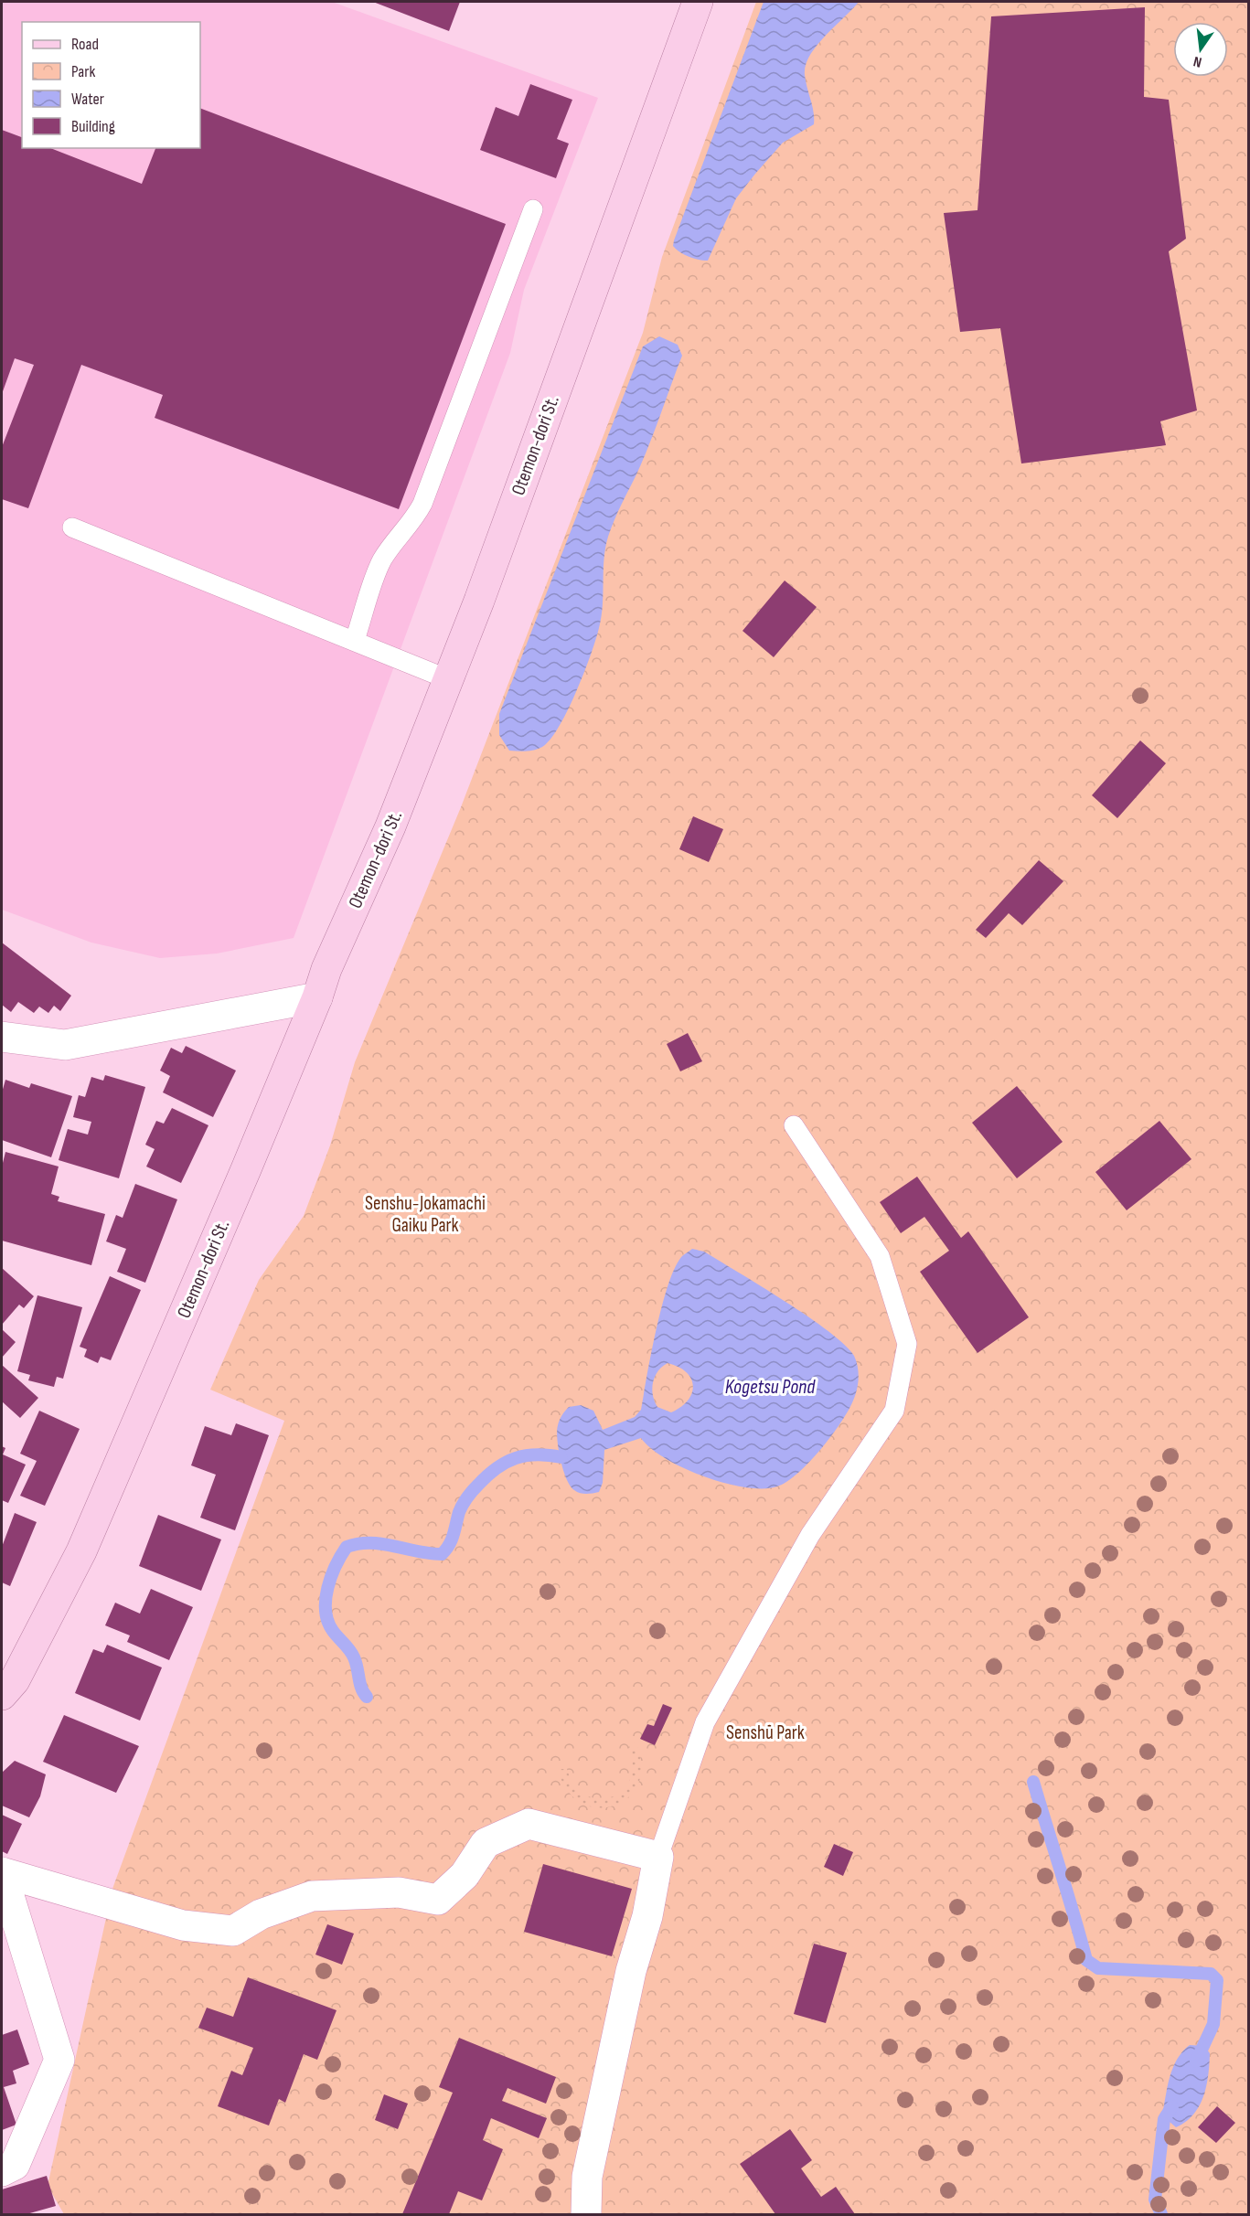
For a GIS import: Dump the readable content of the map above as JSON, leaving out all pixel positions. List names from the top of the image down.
{
  "streets": {
    "main road": ["Otemon-dori St."]
  },
  "water": ["Kogetsu Pond"],
  "parks": ["Senshu-Jokamachi Gaiku Park", "Senshū Park"],
  "legend": [
    "Road",
    "Park",
    "Water",
    "Building"
  ],
  "north": "bottom"
}
